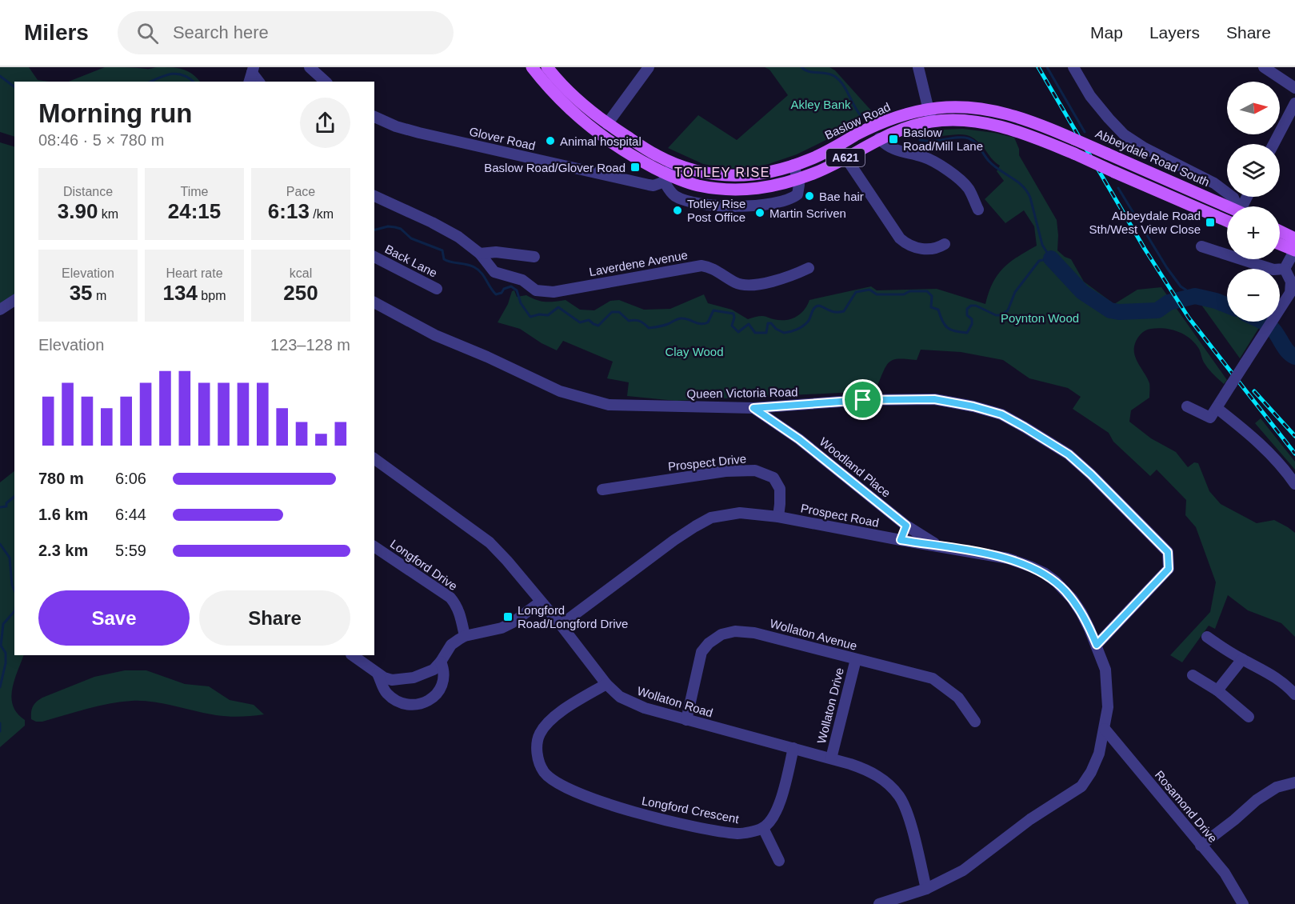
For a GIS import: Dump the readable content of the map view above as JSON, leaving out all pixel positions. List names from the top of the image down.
{
  "streets": {
    "main road": ["Baslow Road", "A621", "Abbeydale Road South"],
    "street": [
      "Glover Road",
      "Back Lane",
      "Laverdene Avenue",
      "Queen Victoria Road",
      "Prospect Drive",
      "Woodland Place",
      "Prospect Road",
      "Longford Drive",
      "Wollaton Avenue",
      "Wollaton Road",
      "Wollaton Drive",
      "Rosamond Drive",
      "Longford Crescent"
    ]
  },
  "crossings": [
    ["Baslow Road", "A621"],
    ["Baslow Road", "Abbeydale Road South"],
    ["Glover Road", "A621"],
    ["Queen Victoria Road", "Woodland Place"],
    ["Queen Victoria Road", "Prospect Road"],
    ["Prospect Drive", "Prospect Road"],
    ["Woodland Place", "Prospect Road"],
    ["Prospect Road", "Wollaton Road"],
    ["Prospect Road", "Rosamond Drive"],
    ["Wollaton Avenue", "Wollaton Road"],
    ["Wollaton Avenue", "Wollaton Drive"],
    ["Wollaton Road", "Wollaton Drive"],
    ["Wollaton Road", "Longford Crescent"]
  ],
  "districts": ["TOTLEY RISE"],
  "parks": ["Akley Bank", "Poynton Wood", "Clay Wood"],
  "places": {
    "transit": [
      "Baslow Road/Mill Lane",
      "Baslow Road/Glover Road",
      "Abbeydale Road Sth/West View Close",
      "Longford Road/Longford Drive"
    ],
    "other": [
      "Animal hospital",
      "Bae hair",
      "Totley Rise Post Office",
      "Martin Scriven"
    ]
  },
  "north": "right",
  "page": {
    "header": "Milers",
    "search": "Search here",
    "nav": ["Map", "Layers", "Share"],
    "map_buttons": ["+", "−"],
    "heading": ["Morning run", "08:46 · 5 × 780 m"],
    "stats": [
      ["Distance", "3.90 km"],
      ["Time", "24:15"],
      ["Pace", "6:13 /km"],
      ["Elevation", "35 m"],
      ["Heart rate", "134 bpm"],
      ["kcal", "250"]
    ],
    "chart": ["Elevation", "123–128 m"],
    "list": [
      {
        "name": "780 m",
        "note": "6:06"
      },
      {
        "name": "1.6 km",
        "note": "6:44"
      },
      {
        "name": "2.3 km",
        "note": "5:59"
      }
    ],
    "buttons": ["Save", "Share"]
  }
}
